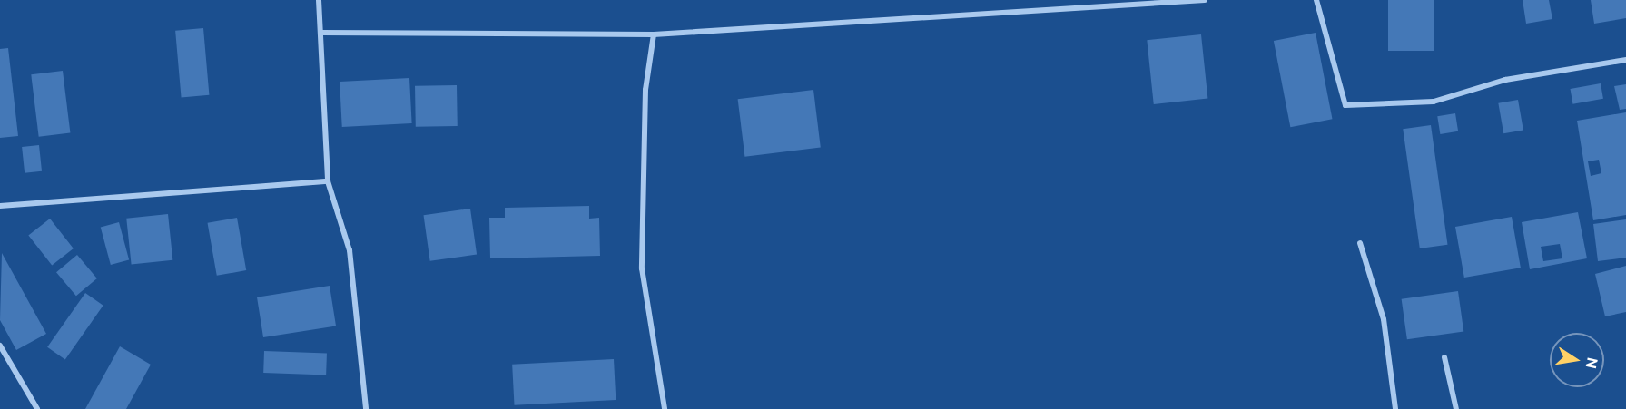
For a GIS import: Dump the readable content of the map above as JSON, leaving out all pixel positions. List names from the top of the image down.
{
  "north": "right"
}
